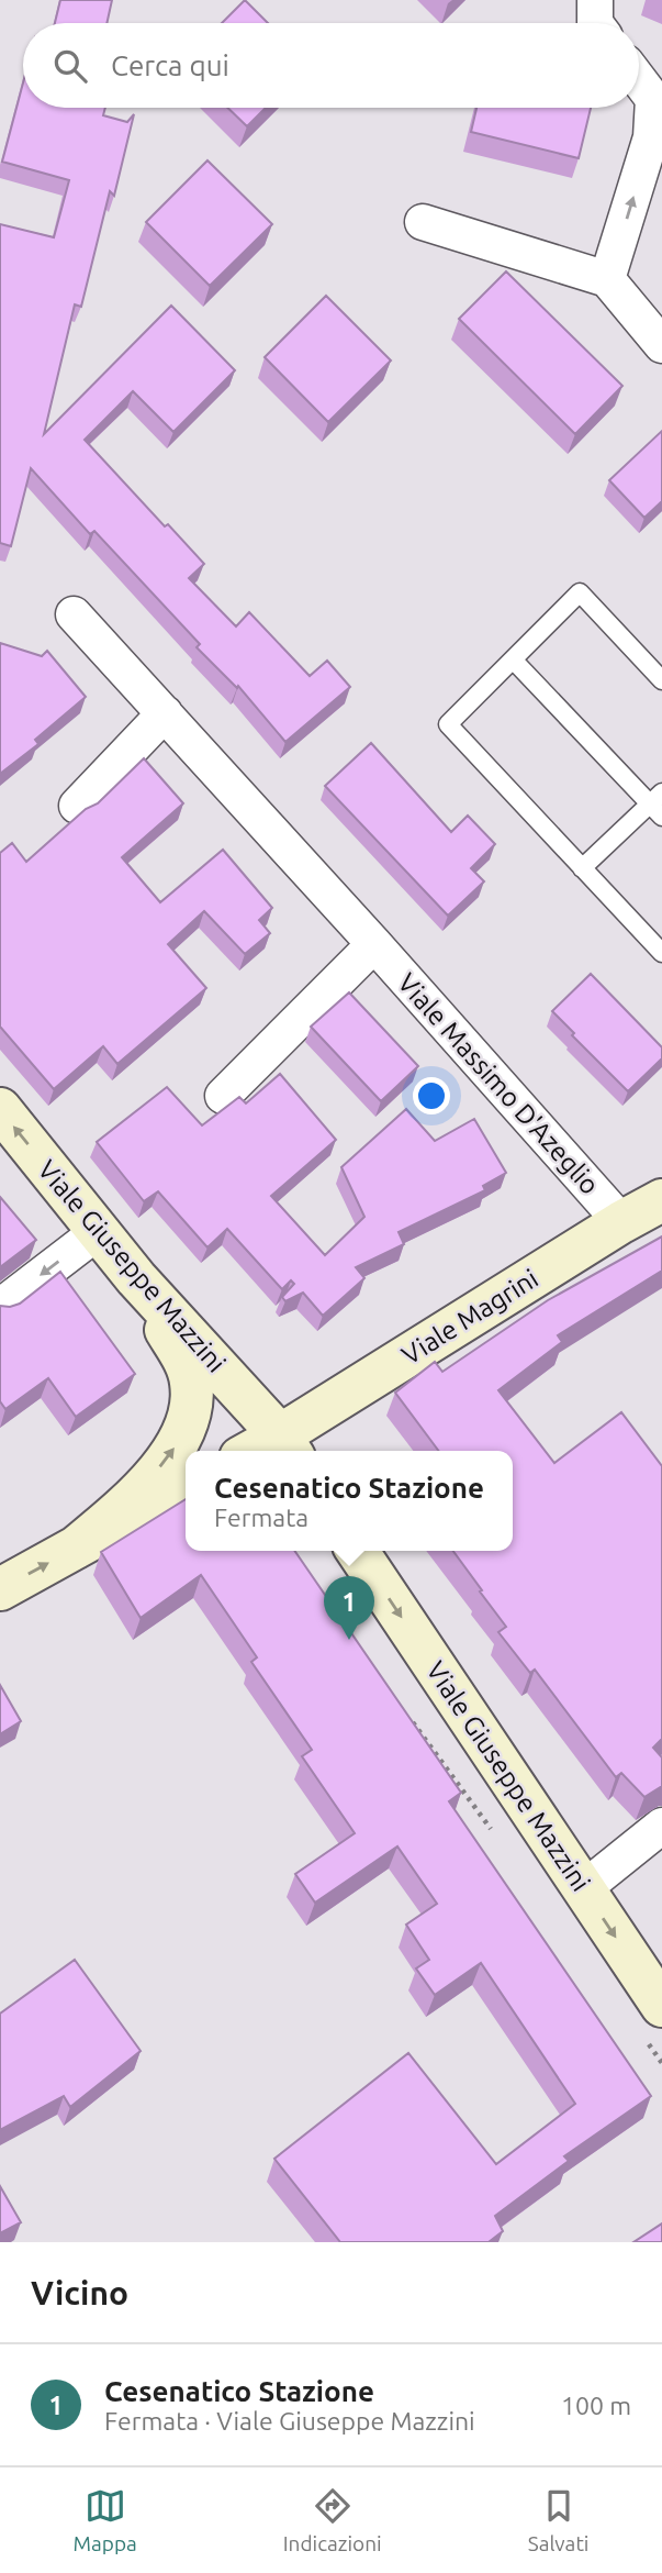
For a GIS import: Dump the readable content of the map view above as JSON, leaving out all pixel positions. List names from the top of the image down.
{
  "streets": {
    "street": ["Viale Massimo D'Azeglio", "Viale Giuseppe Mazzini", "Viale Magrini"]
  },
  "crossings": [
    ["Viale Massimo D'Azeglio", "Viale Magrini"],
    ["Viale Giuseppe Mazzini", "Viale Magrini"]
  ],
  "page": {
    "search": "Cerca qui",
    "popup": ["Cesenatico Stazione", "Fermata"],
    "pins": "1",
    "heading": "Vicino",
    "list": [
      {
        "mark": "1",
        "name": "Cesenatico Stazione",
        "note": "Fermata · Viale Giuseppe Mazzini",
        "value": "100 m"
      }
    ],
    "nav": ["Mappa", "Indicazioni", "Salvati"]
  }
}
